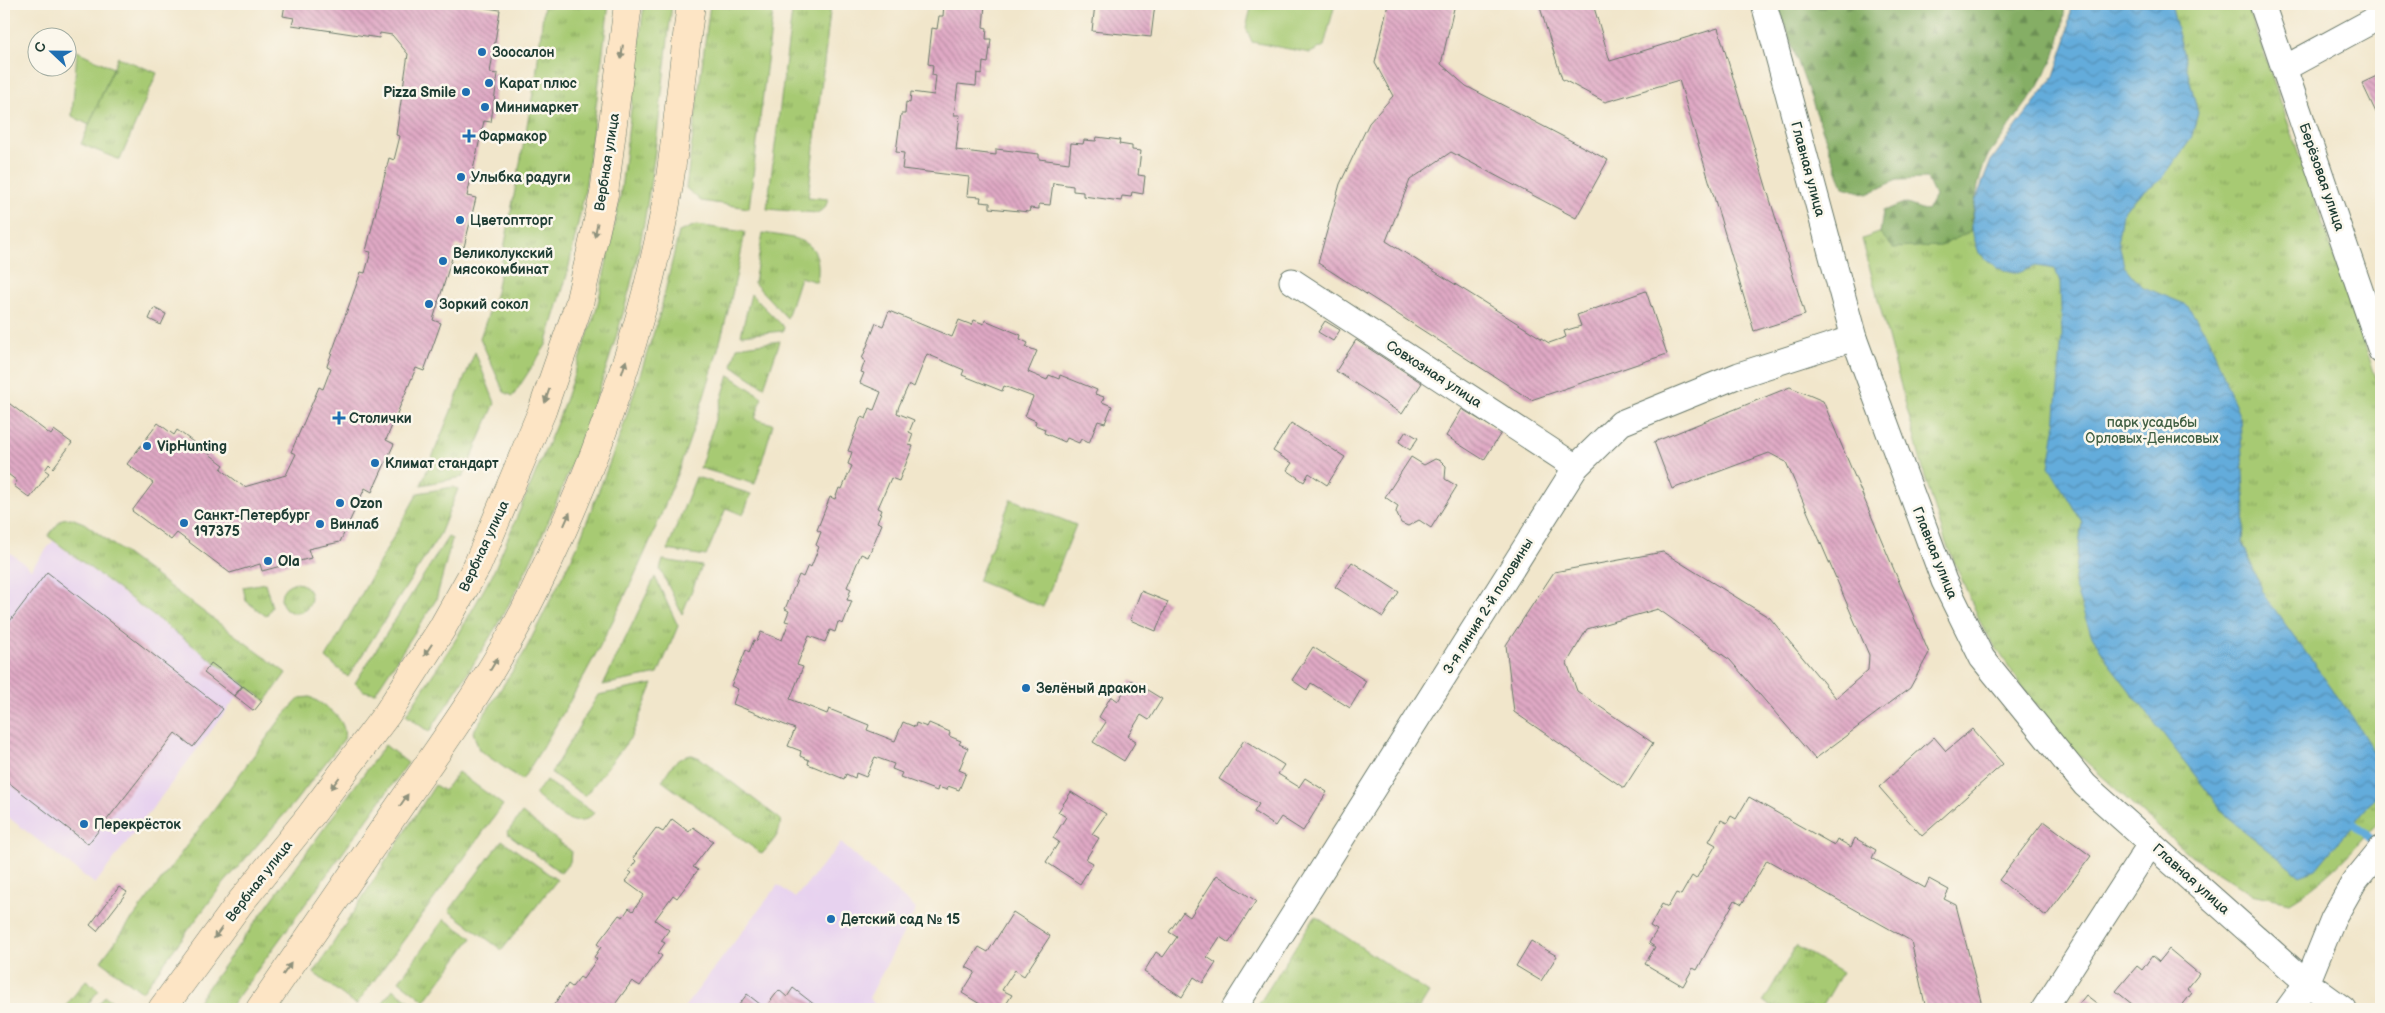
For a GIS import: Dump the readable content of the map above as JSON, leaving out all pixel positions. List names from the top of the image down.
{
  "streets": {
    "main road": ["Вербная улица"],
    "street": [
      "Главная улица",
      "Берёзовая улица",
      "Совхозная улица",
      "3-я линия 2-й половины"
    ]
  },
  "crossings": [
    ["Главная улица", "3-я линия 2-й половины"],
    ["Совхозная улица", "3-я линия 2-й половины"]
  ],
  "parks": ["парк усадьбы Орловых-Денисовых"],
  "places": {
    "other": [
      "Зоосалон",
      "Карат плюс",
      "Pizza Smile",
      "Минимаркет",
      "Улыбка радуги",
      "Цветоптторг",
      "Великолукский мясокомбинат",
      "Зоркий сокол",
      "VipHunting",
      "Климат стандарт",
      "Ozon",
      "Санкт-Петербург 197375",
      "Винлаб",
      "Ola",
      "Зелёный дракон",
      "Перекрёсток",
      "Детский сад № 15"
    ],
    "health": ["Фармакор", "Столички"]
  },
  "north": "left"
}
